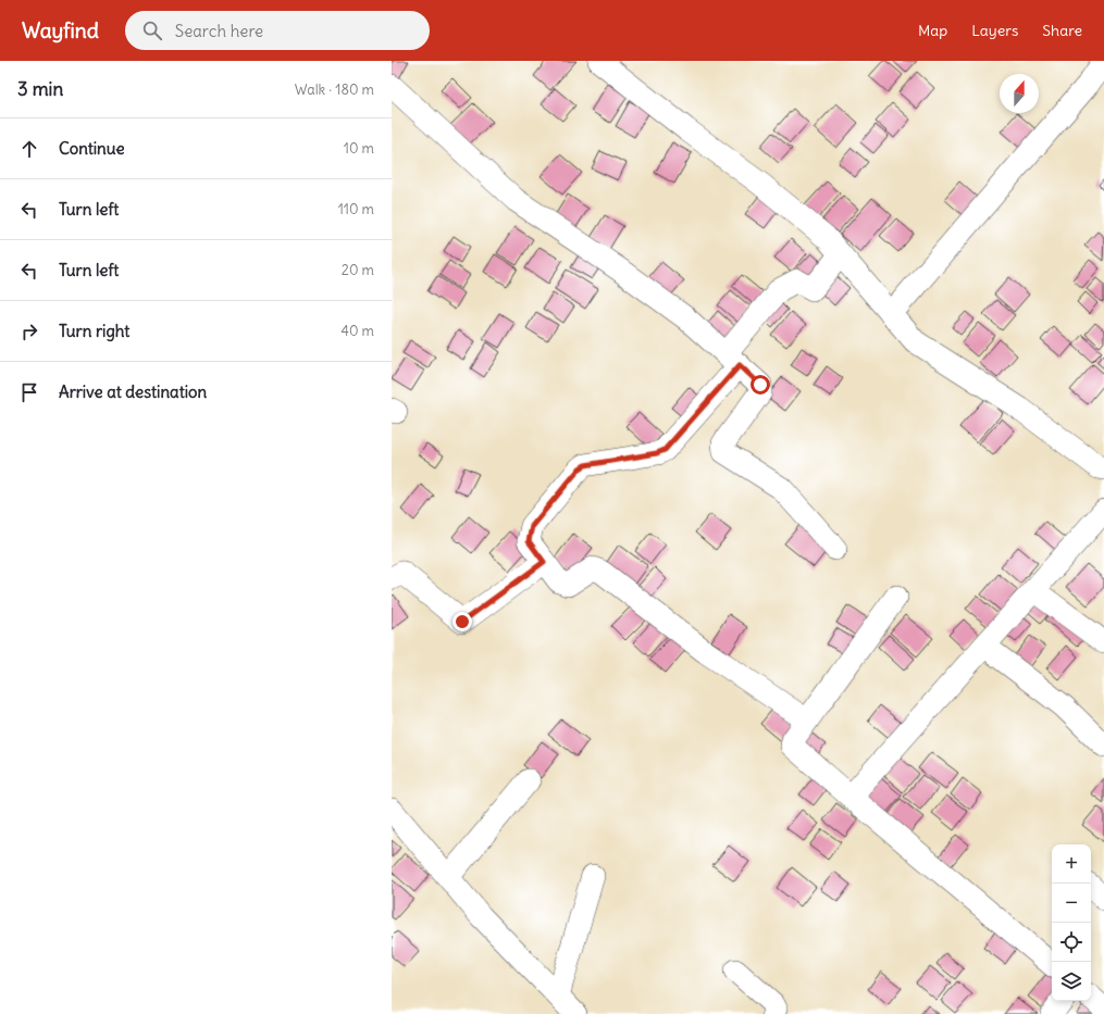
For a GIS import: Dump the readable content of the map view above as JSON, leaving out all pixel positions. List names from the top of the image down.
{
  "north": "top",
  "page": {
    "header": "Wayfind",
    "search": "Search here",
    "nav": ["Map", "Layers", "Share"],
    "heading": ["3 min", "Walk · 180 m"],
    "list": [
      ["Continue", "10 m"],
      ["Turn left", "110 m"],
      ["Turn left", "20 m"],
      ["Turn right", "40 m"],
      "Arrive at destination"
    ],
    "map_buttons": ["+", "−"]
  }
}
